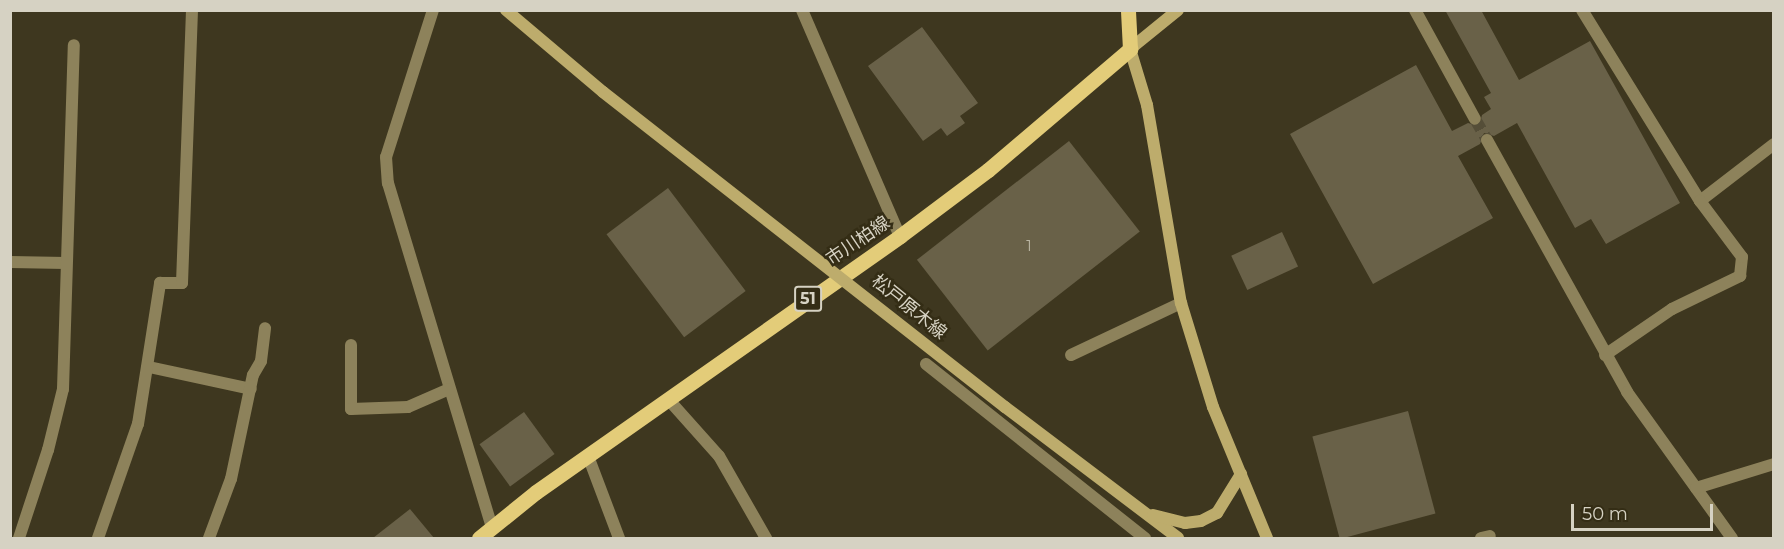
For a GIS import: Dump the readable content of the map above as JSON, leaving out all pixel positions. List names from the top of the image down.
{
  "streets": {
    "main road": ["市川柏線", "51", "松戸原木線"]
  },
  "house_numbers": ["1"],
  "scale_bar": "50 m"
}
